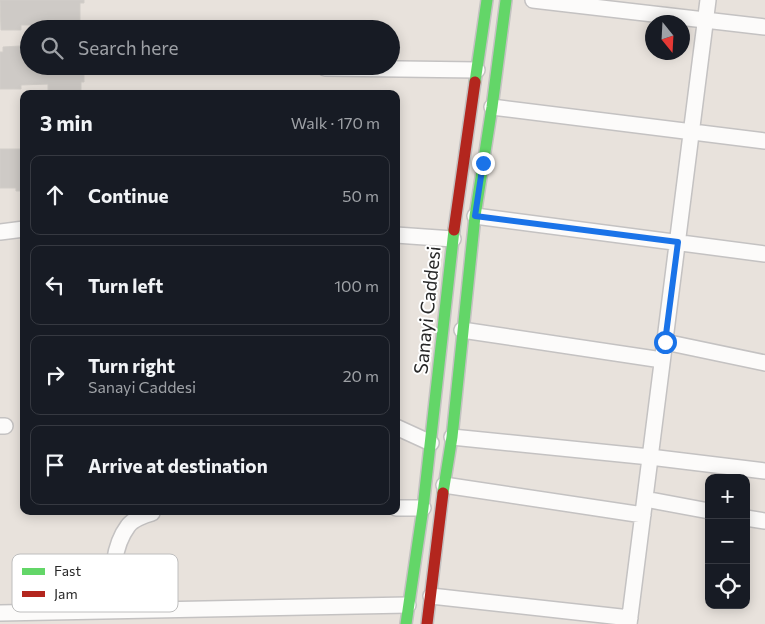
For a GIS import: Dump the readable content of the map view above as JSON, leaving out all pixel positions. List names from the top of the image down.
{
  "streets": {
    "street": ["Sanayi Caddesi"]
  },
  "legend": ["Fast", "Jam"],
  "north": "bottom",
  "page": {
    "search": "Search here",
    "heading": ["3 min", "Walk · 170 m"],
    "list": [
      ["Continue", "50 m"],
      ["Turn left", "100 m"],
      ["Turn right", "Sanayi Caddesi", "20 m"],
      "Arrive at destination"
    ],
    "map_buttons": ["+", "−"]
  }
}
